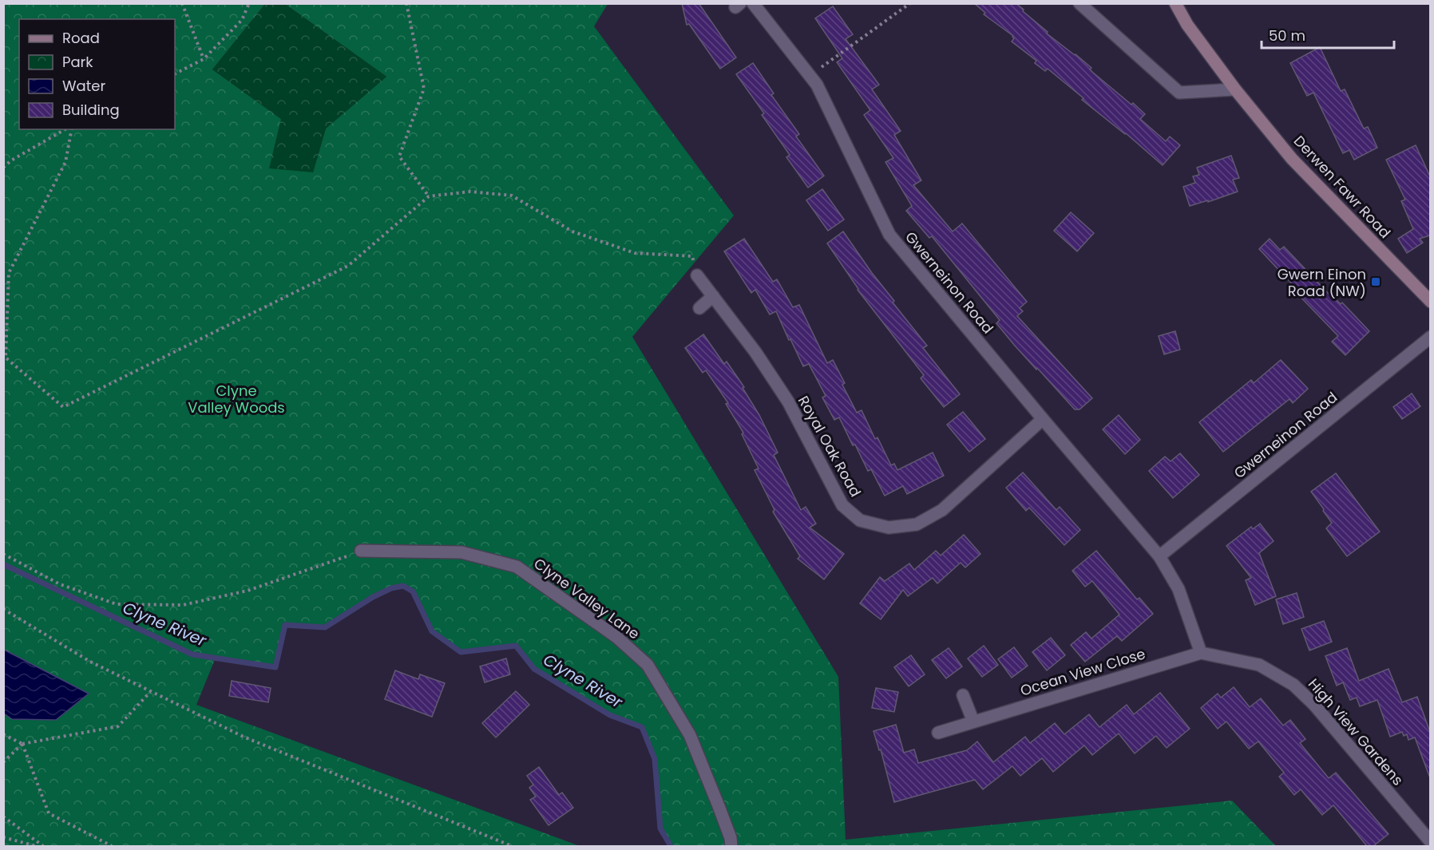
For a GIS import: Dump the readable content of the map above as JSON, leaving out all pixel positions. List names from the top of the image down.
{
  "streets": {
    "main road": ["Derwen Fawr Road"],
    "street": [
      "Gwerneinon Road",
      "Royal Oak Road",
      "Clyne Valley Lane",
      "Ocean View Close",
      "High View Gardens"
    ]
  },
  "crossings": [
    ["Gwerneinon Road", "Royal Oak Road"],
    ["Gwerneinon Road", "Ocean View Close"],
    ["Gwerneinon Road", "High View Gardens"],
    ["Ocean View Close", "High View Gardens"]
  ],
  "water": ["Clyne River"],
  "parks": ["Clyne Valley Woods"],
  "places": {
    "transit": ["Gwern Einon Road (NW)"]
  },
  "legend": [
    "Road",
    "Park",
    "Water",
    "Building"
  ],
  "scale_bar": "50 m"
}
